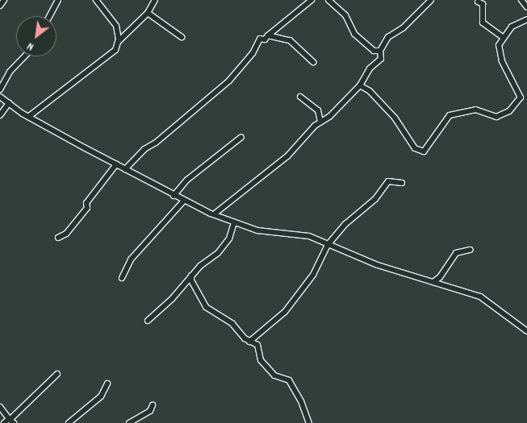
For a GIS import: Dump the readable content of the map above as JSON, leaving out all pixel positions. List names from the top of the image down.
{
  "north": "bottom left"
}
